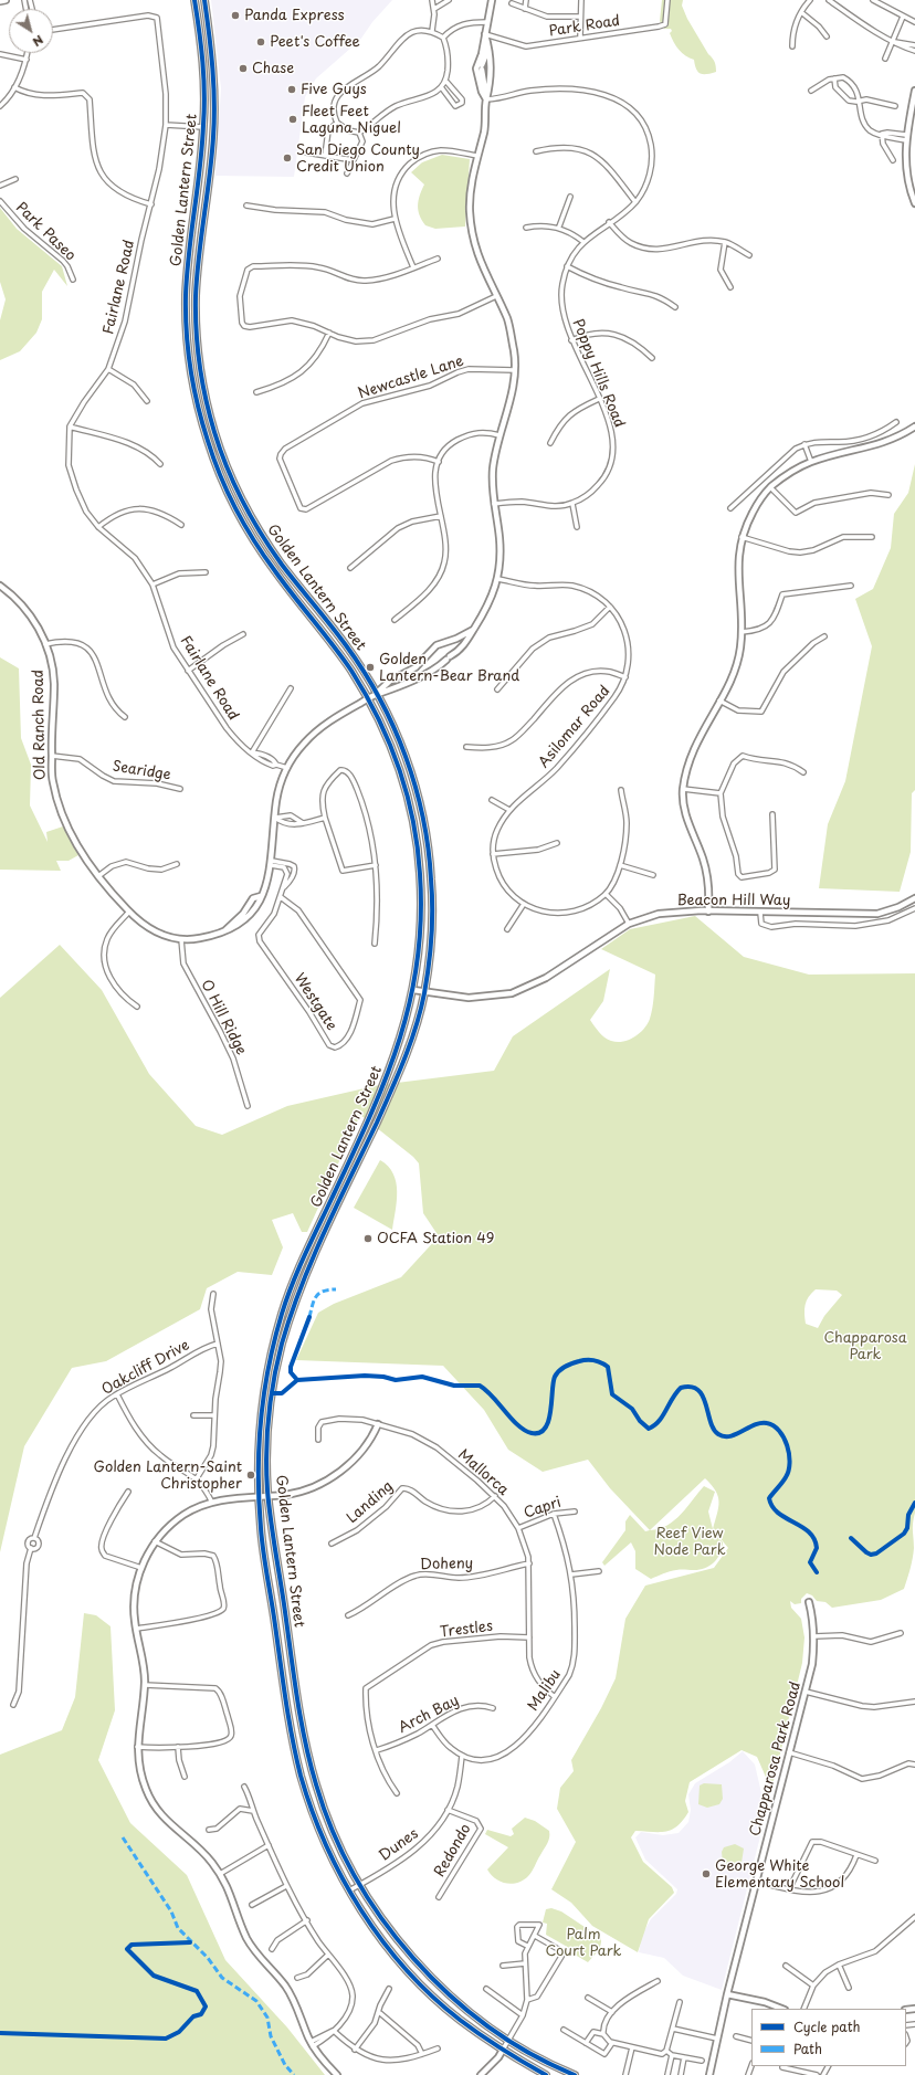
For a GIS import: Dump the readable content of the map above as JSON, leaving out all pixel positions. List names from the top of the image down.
{
  "streets": {
    "main road": ["Golden Lantern Street"],
    "street": [
      "Park Road",
      "Park Paseo",
      "Fairlane Road",
      "Poppy Hills Road",
      "Newcastle Lane",
      "Old Ranch Road",
      "Asilomar Road",
      "Searidge",
      "Beacon Hill Way",
      "Westgate",
      "O Hill Ridge",
      "Oakcliff Drive",
      "Mallorca",
      "Landing",
      "Capri",
      "Doheny",
      "Trestles",
      "Malibu",
      "Arch Bay",
      "Chapparosa Park Road",
      "Dunes",
      "Redondo"
    ]
  },
  "crossings": [
    ["Golden Lantern Street", "Old Ranch Road"],
    ["Golden Lantern Street", "Beacon Hill Way"],
    ["Golden Lantern Street", "Dunes"],
    ["Fairlane Road", "Old Ranch Road"],
    ["Old Ranch Road", "Searidge"],
    ["Old Ranch Road", "Westgate"],
    ["Old Ranch Road", "O Hill Ridge"],
    ["Mallorca", "Landing"],
    ["Mallorca", "Capri"],
    ["Mallorca", "Doheny"],
    ["Mallorca", "Trestles"],
    ["Mallorca", "Malibu"],
    ["Capri", "Malibu"],
    ["Trestles", "Arch Bay"],
    ["Malibu", "Dunes"],
    ["Dunes", "Redondo"]
  ],
  "parks": ["Chapparosa Park", "Reef View Node Park", "Palm Court Park"],
  "places": [
    "Panda Express",
    "Peet's Coffee",
    "Chase",
    "Five Guys",
    "Fleet Feet Laguna Niguel",
    "San Diego County Credit Union",
    "Golden Lantern-Bear Brand",
    "OCFA Station 49",
    "Golden Lantern-Saint Christopher",
    "George White Elementary School"
  ],
  "legend": ["Cycle path", "Path"],
  "north": "bottom right"
}
